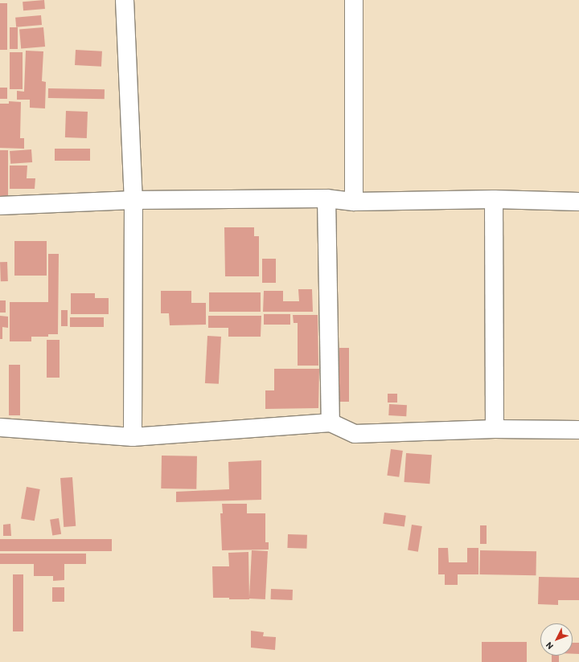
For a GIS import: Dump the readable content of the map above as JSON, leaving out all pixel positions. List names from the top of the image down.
{
  "north": "bottom left"
}
